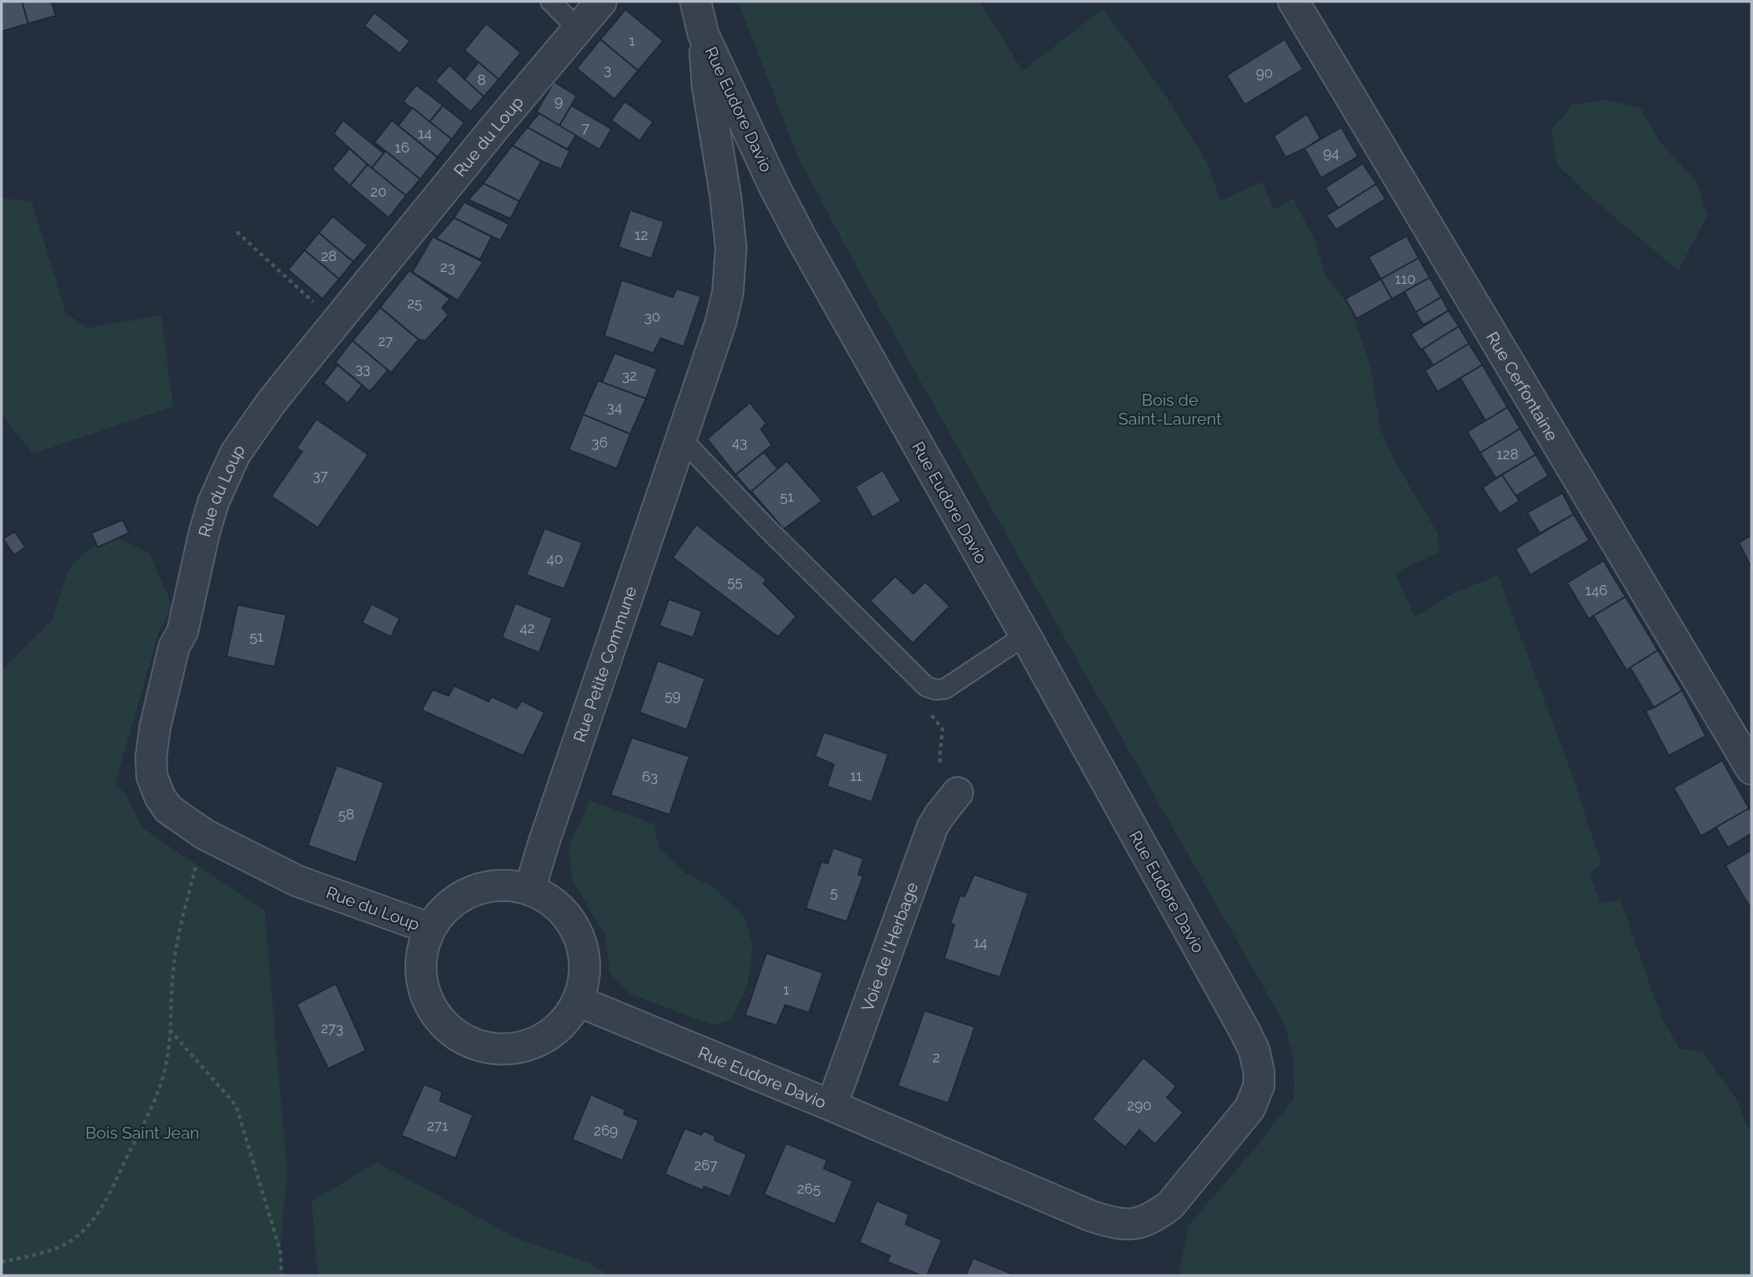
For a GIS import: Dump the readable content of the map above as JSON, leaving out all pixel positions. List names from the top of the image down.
{
  "streets": {
    "street": [
      "Rue Eudore Davio",
      "Rue du Loup",
      "Rue Cerfontaine",
      "Rue Petite Commune",
      "Voie de l'Herbage"
    ]
  },
  "crossings": [
    ["Rue Eudore Davio", "Rue du Loup"],
    ["Rue Eudore Davio", "Rue Petite Commune"],
    ["Rue Eudore Davio", "Voie de l'Herbage"],
    ["Rue du Loup", "Rue Petite Commune"]
  ],
  "parks": ["Bois de Saint-Laurent", "Bois Saint Jean"],
  "house_numbers": [
    "1",
    "3",
    "90",
    "8",
    "9",
    "7",
    "14",
    "16",
    "94",
    "20",
    "12",
    "28",
    "23",
    "110",
    "25",
    "30",
    "27",
    "33",
    "32",
    "34",
    "36",
    "43",
    "128",
    "37",
    "51",
    "40",
    "55",
    "146",
    "42",
    "51",
    "59",
    "11",
    "63",
    "58",
    "5",
    "14",
    "1",
    "273",
    "2",
    "290",
    "271",
    "269",
    "267",
    "265"
  ]
}
